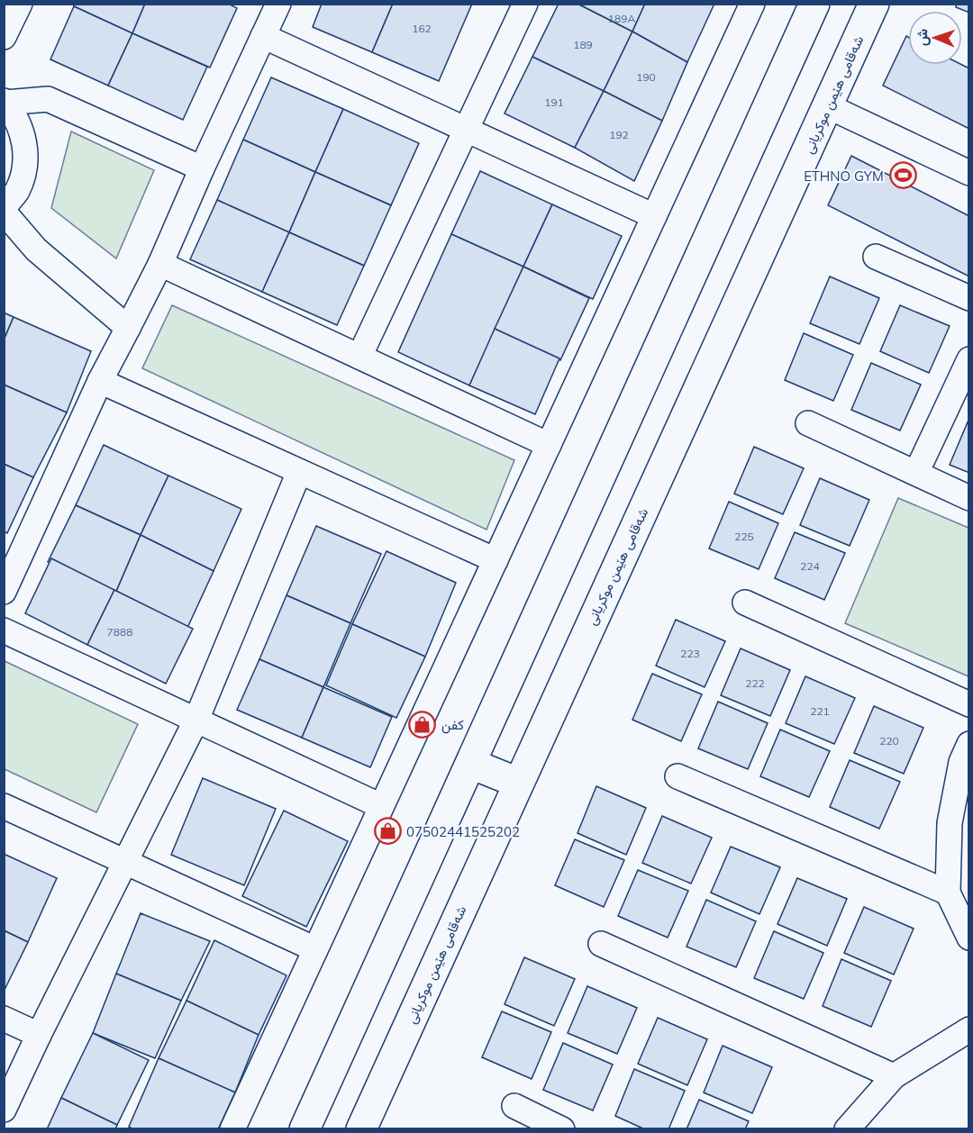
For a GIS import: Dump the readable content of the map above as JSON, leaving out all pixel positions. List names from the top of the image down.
{
  "streets": {
    "street": ["شەقامی هێمن موکریانی"]
  },
  "places": {
    "sports": ["ETHNO GYM"],
    "shop": ["كفن", "07502441525202"]
  },
  "house_numbers": [
    "189A",
    "162",
    "189",
    "190",
    "191",
    "192",
    "225",
    "224",
    "7888",
    "223",
    "222",
    "221",
    "220"
  ],
  "north": "left"
}
